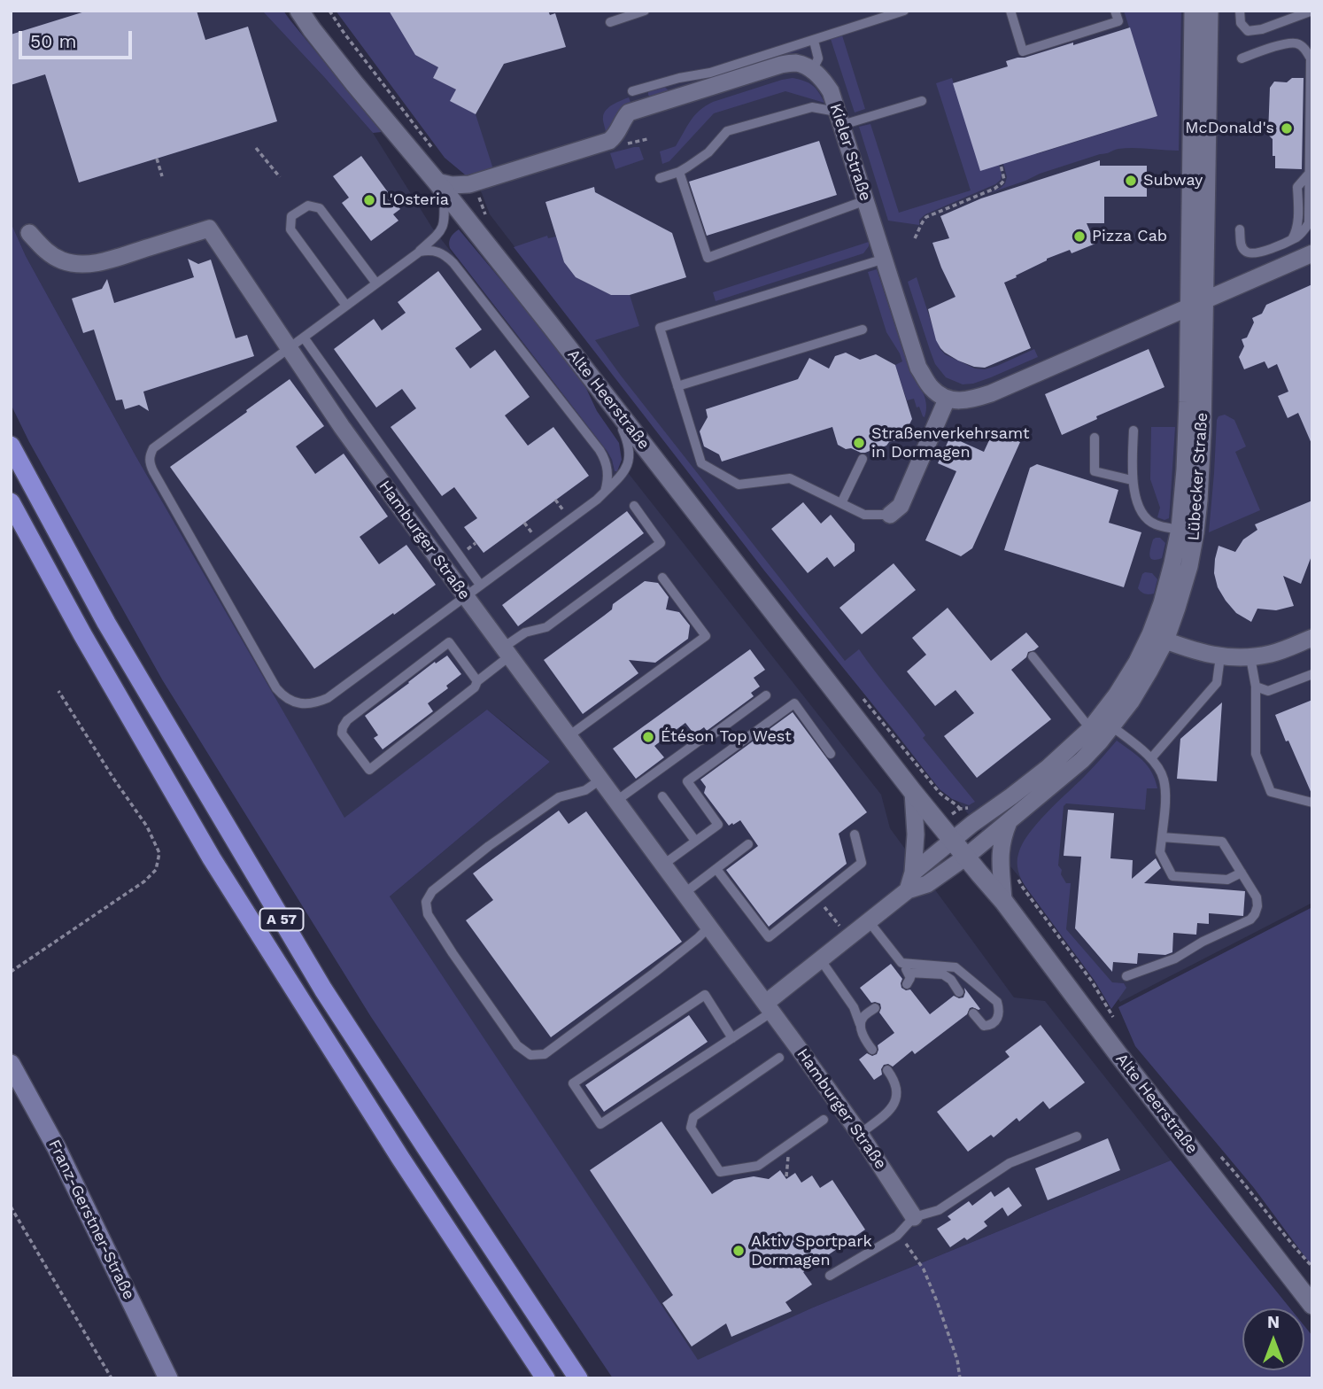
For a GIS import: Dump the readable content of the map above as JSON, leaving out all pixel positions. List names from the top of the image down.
{
  "streets": {
    "highway": ["A 57"],
    "main road": ["Franz-Gerstner-Straße"],
    "street": [
      "Kieler Straße",
      "Alte Heerstraße",
      "Lübecker Straße",
      "Hamburger Straße"
    ]
  },
  "crossings": [
    ["Alte Heerstraße", "Lübecker Straße"]
  ],
  "places": [
    "McDonald's",
    "Subway",
    "L'Osteria",
    "Pizza Cab",
    "Straßenverkehrsamt in Dormagen",
    "Étéson Top West",
    "Aktiv Sportpark Dormagen"
  ],
  "scale_bar": "50 m",
  "north": "top"
}
